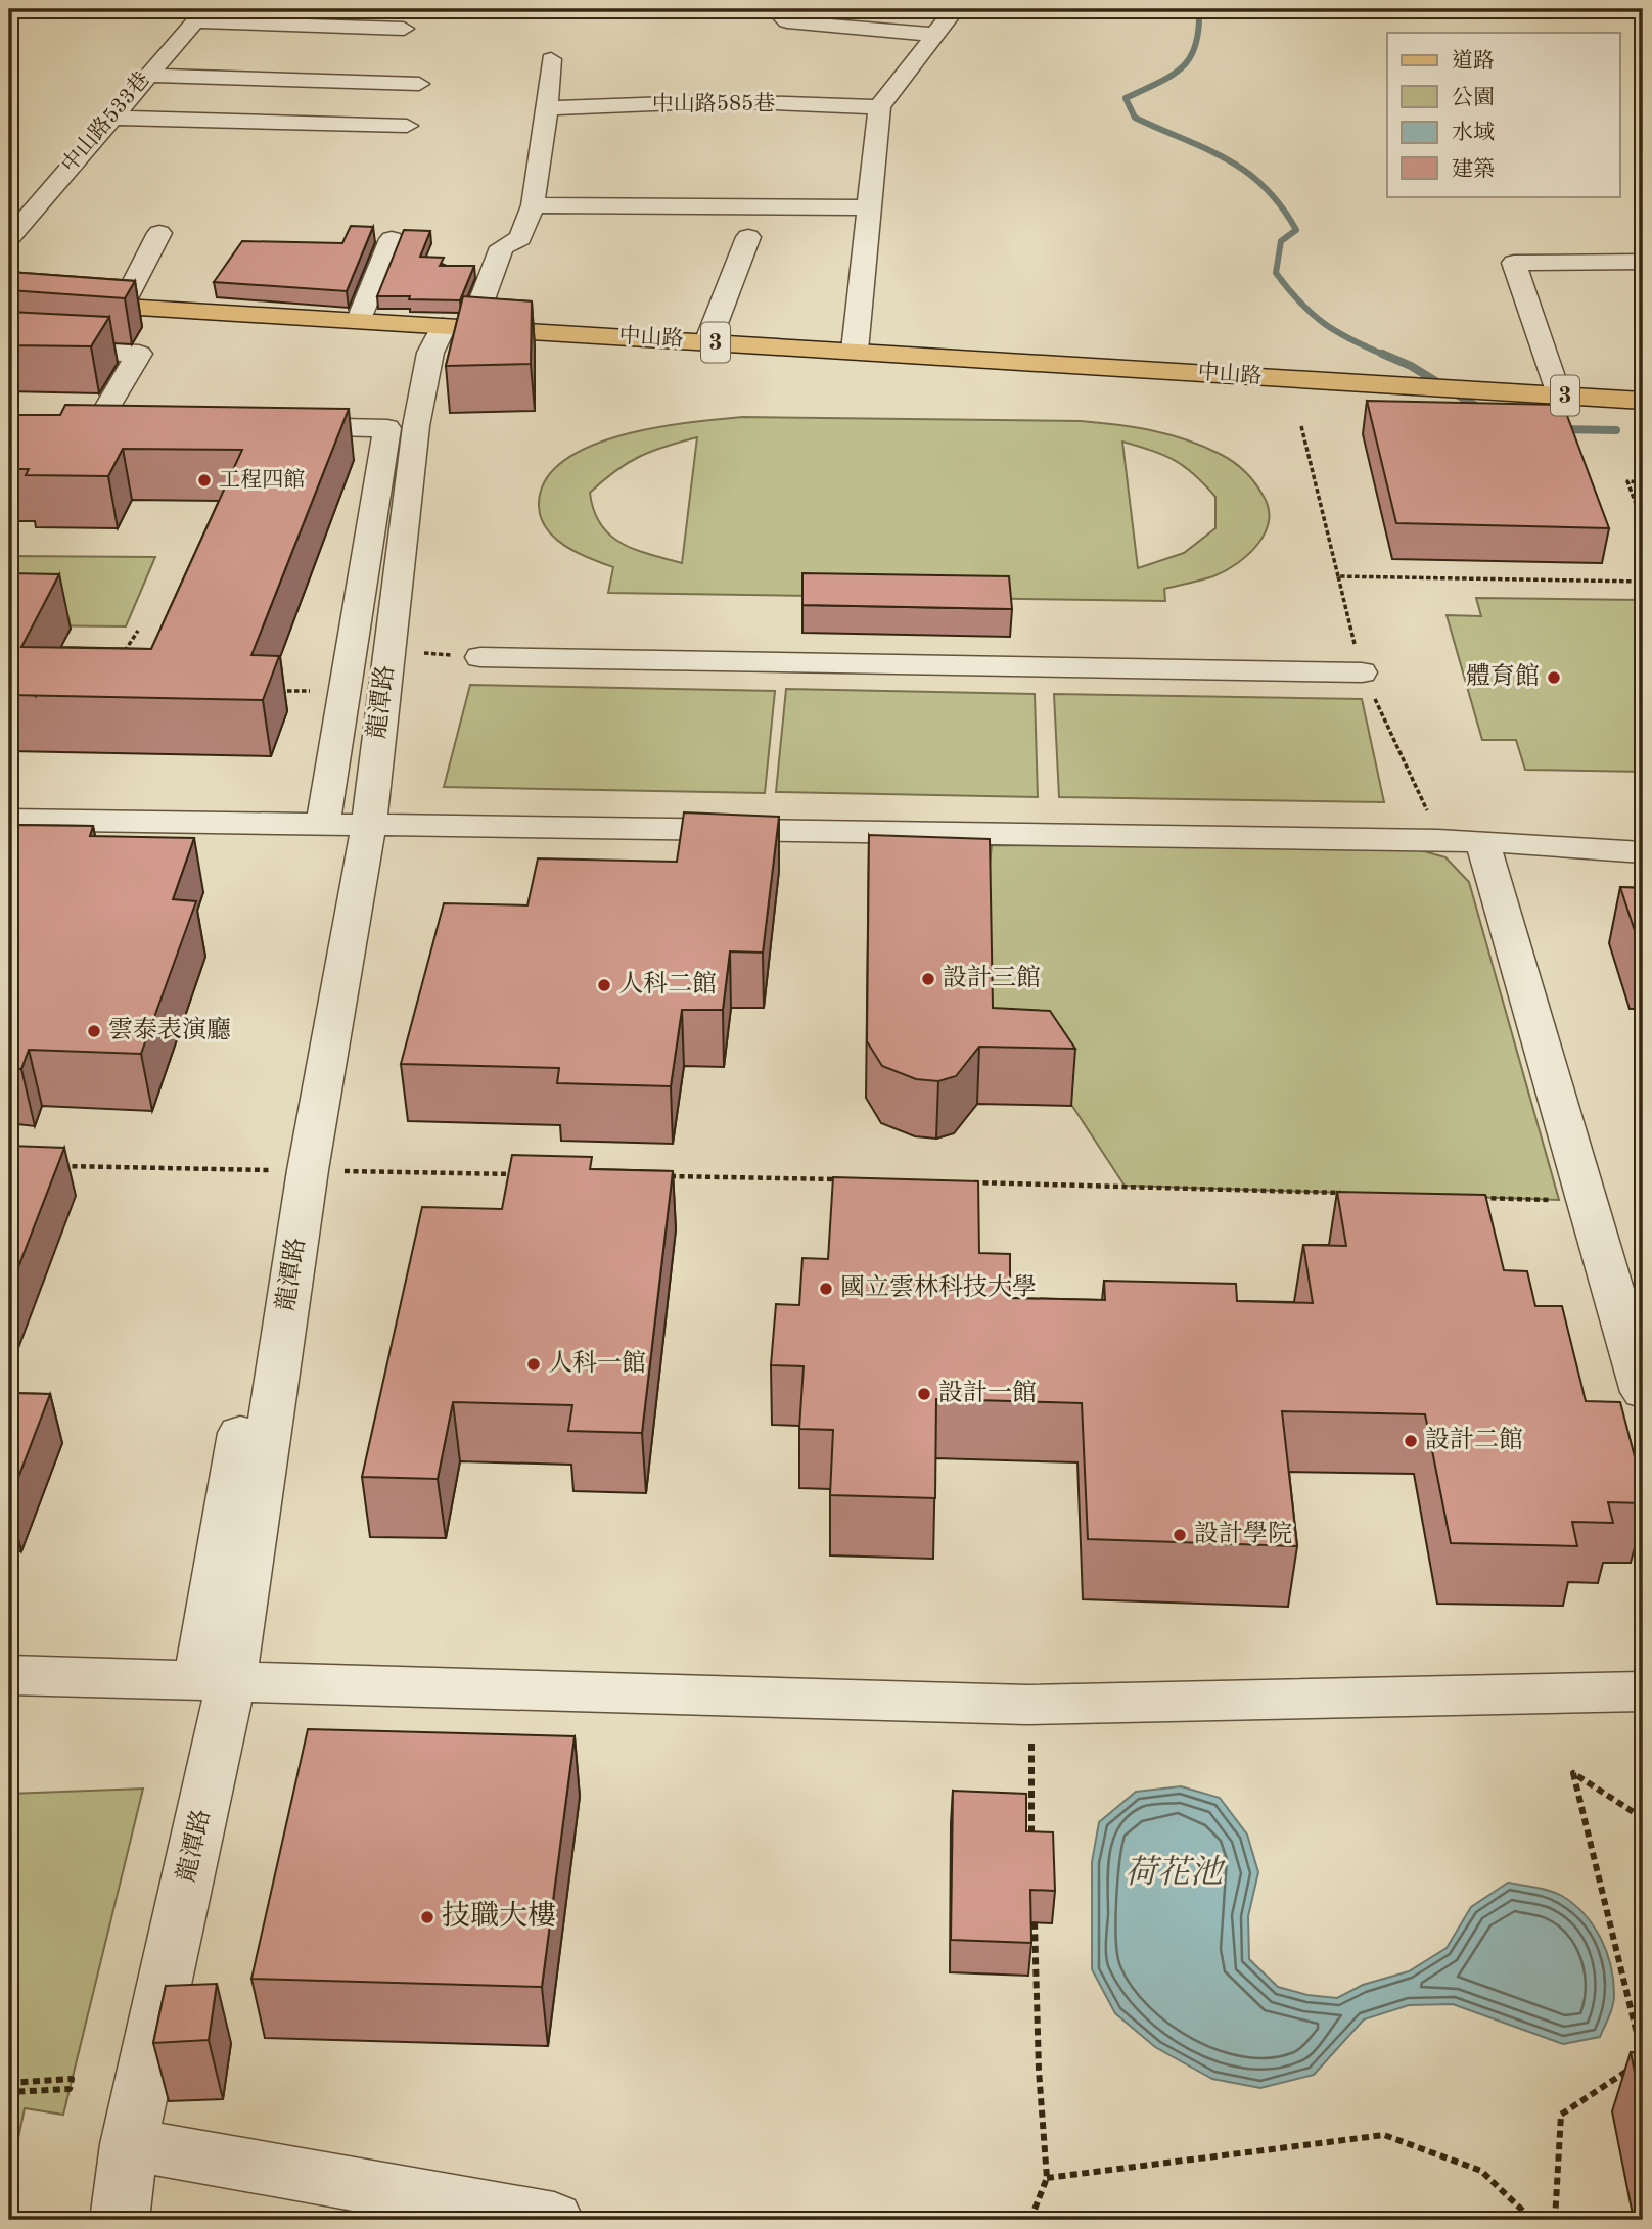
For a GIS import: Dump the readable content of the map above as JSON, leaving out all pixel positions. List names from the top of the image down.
{
  "streets": {
    "main road": ["中山路", "3"],
    "street": ["中山路585巷", "中山路533巷", "龍潭路"]
  },
  "crossings": [
    ["中山路", "3"],
    ["中山路", "龍潭路"]
  ],
  "water": ["荷花池"],
  "places": [
    "工程四館",
    "體育館",
    "設計三館",
    "人科二館",
    "雲泰表演廳",
    "國立雲林科技大學",
    "人科一館",
    "設計一館",
    "設計二館",
    "設計學院",
    "技職大樓"
  ],
  "legend": [
    "道路",
    "公園",
    "水域",
    "建築"
  ]
}
